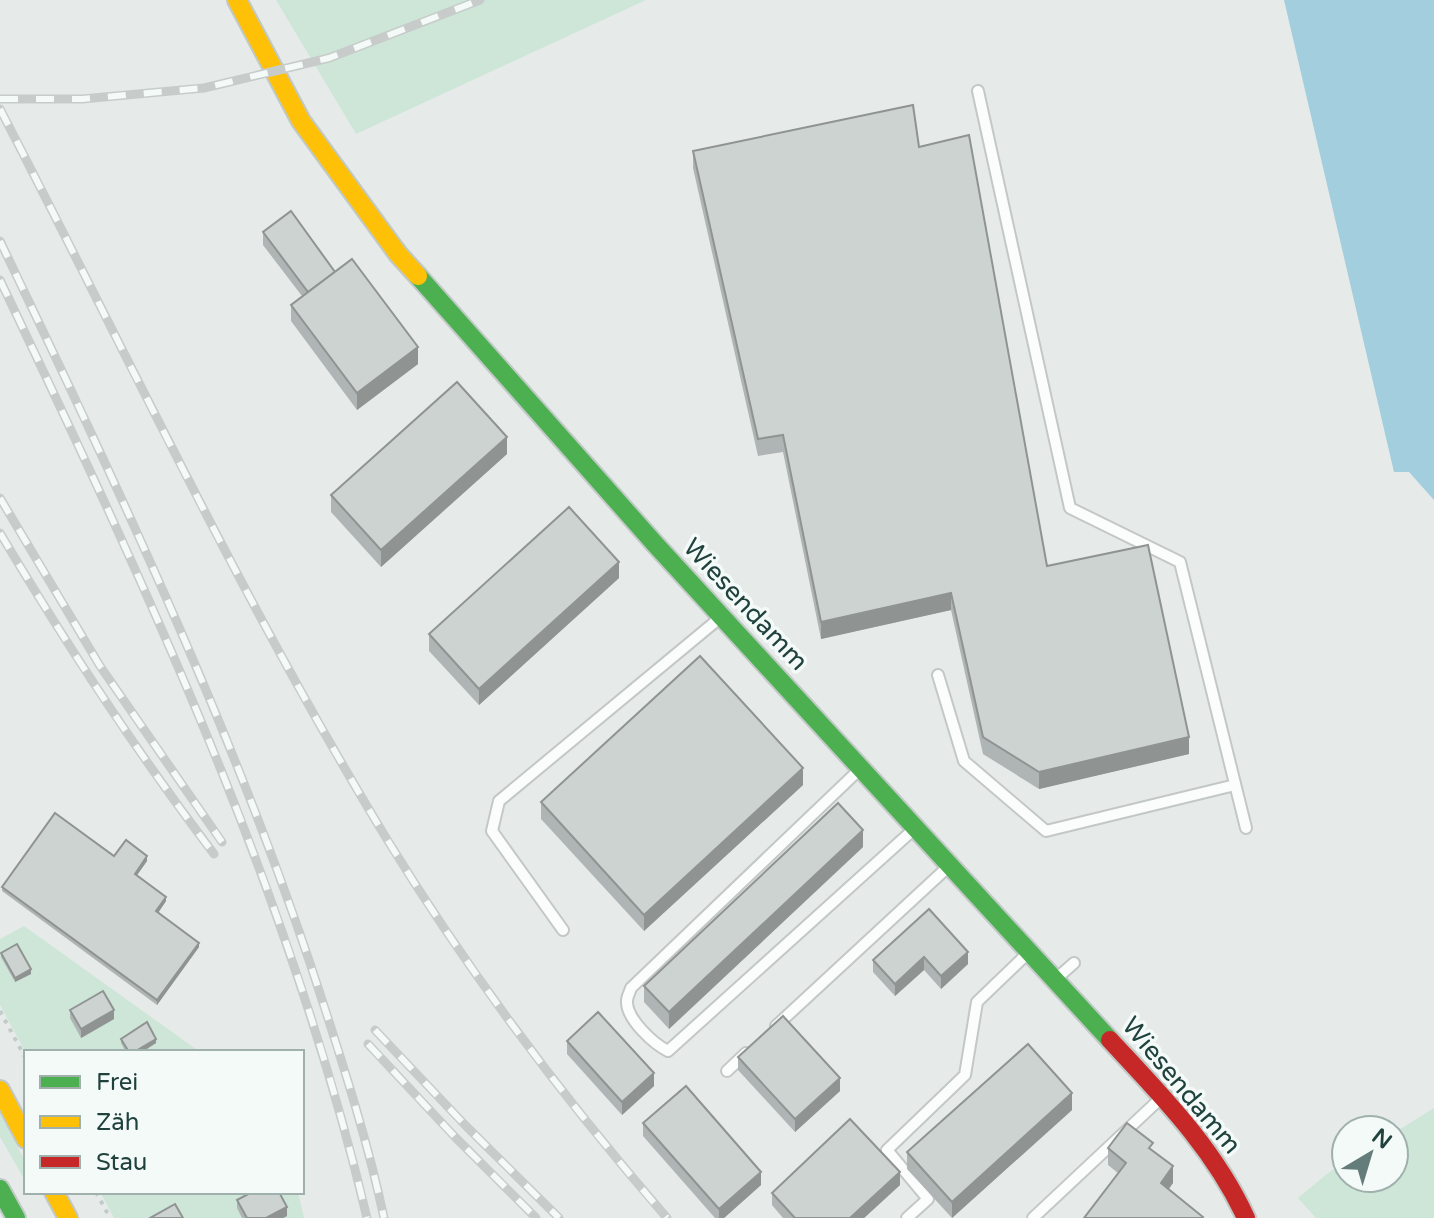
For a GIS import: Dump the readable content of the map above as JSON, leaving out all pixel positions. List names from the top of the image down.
{
  "streets": {
    "street": ["Wiesendamm"]
  },
  "legend": ["Frei", "Zäh", "Stau"],
  "north": "top right"
}
